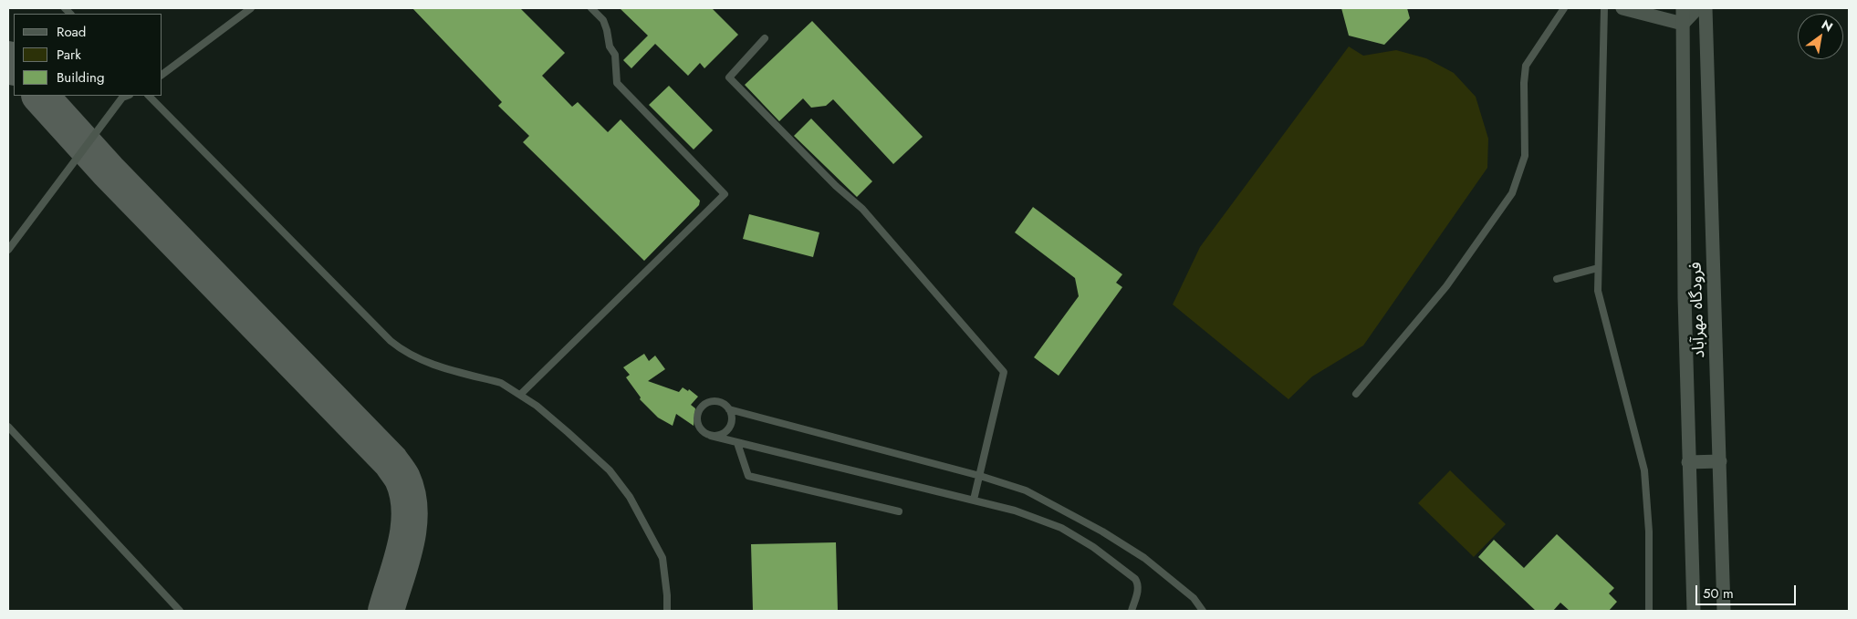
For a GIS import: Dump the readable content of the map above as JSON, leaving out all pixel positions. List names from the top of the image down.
{
  "streets": {
    "main road": ["فرودگاه مهرآباد"]
  },
  "legend": ["Road", "Park", "Building"],
  "scale_bar": "50 m",
  "north": "top right"
}
